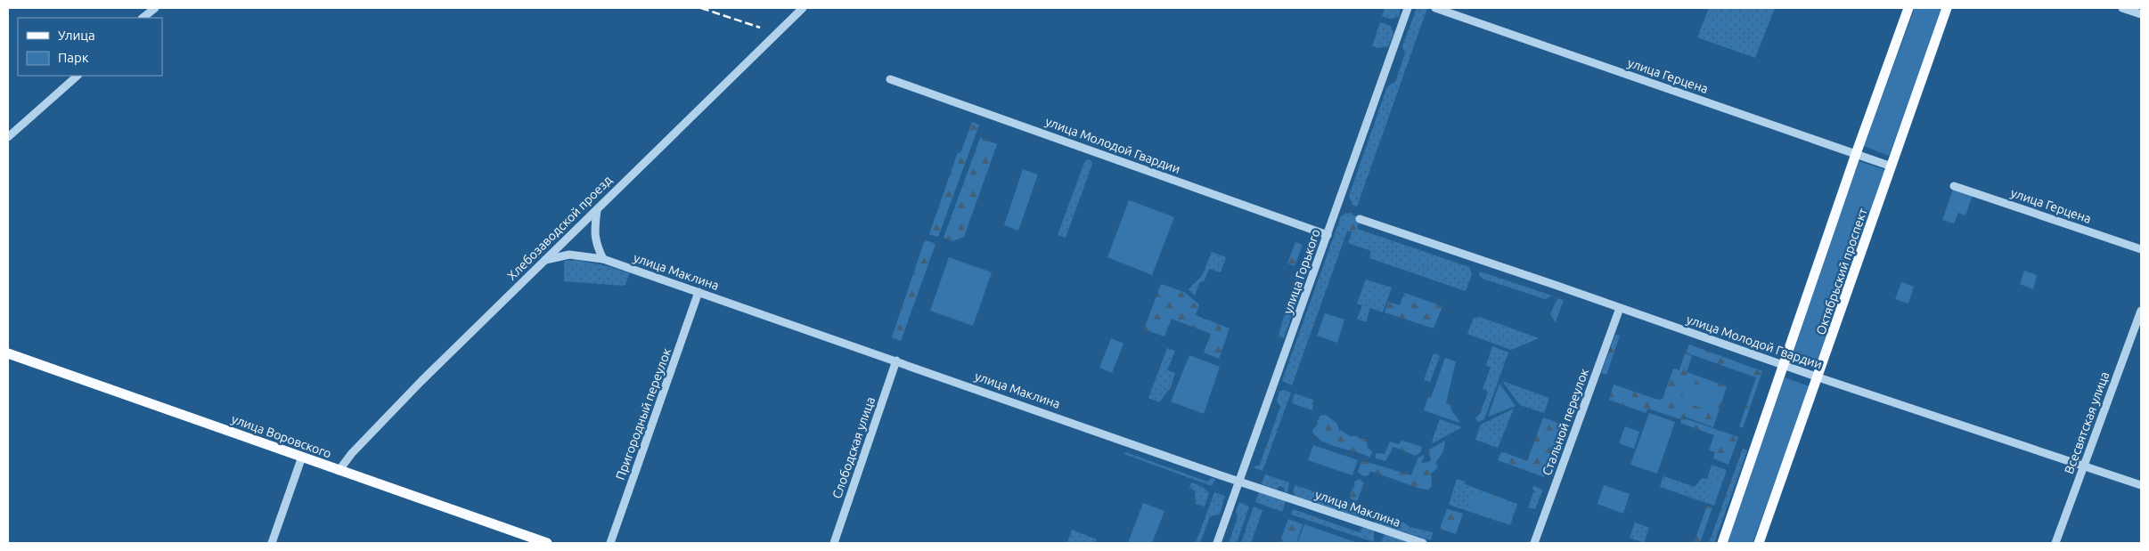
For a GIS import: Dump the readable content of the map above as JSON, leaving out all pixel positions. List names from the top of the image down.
{
  "streets": {
    "main road": ["Октябрьский проспект", "улица Воровского"],
    "street": [
      "улица Герцена",
      "улица Молодой Гвардии",
      "Хлебозаводской проезд",
      "улица Маклина",
      "улица Горького",
      "Пригородный переулок",
      "Стальной переулок",
      "Всесвятская улица",
      "Слободская улица"
    ]
  },
  "crossings": [
    ["улица Герцена", "Октябрьский проспект"],
    ["улица Молодой Гвардии", "улица Горького"],
    ["улица Молодой Гвардии", "Октябрьский проспект"],
    ["улица Молодой Гвардии", "Стальной переулок"],
    ["улица Молодой Гвардии", "Всесвятская улица"],
    ["Хлебозаводской проезд", "улица Маклина"],
    ["Хлебозаводской проезд", "улица Воровского"],
    ["улица Маклина", "улица Горького"],
    ["улица Маклина", "Пригородный переулок"],
    ["улица Маклина", "Слободская улица"]
  ],
  "legend": ["Улица", "Парк"]
}
